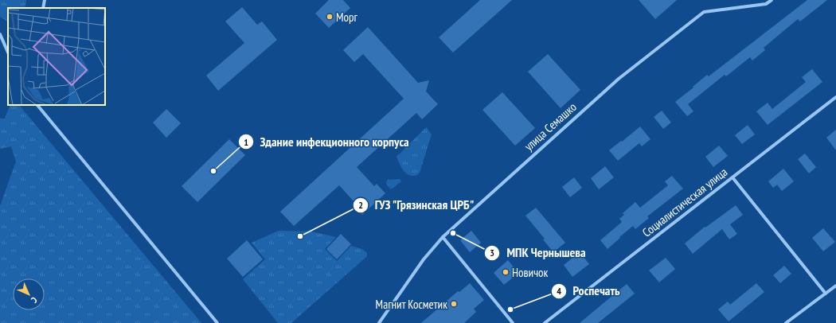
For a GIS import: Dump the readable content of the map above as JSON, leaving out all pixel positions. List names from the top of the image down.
{
  "streets": {
    "street": ["улица Семашко", "Социалистическая улица"]
  },
  "places": [
    "Морг",
    "Здание инфекционного корпуса",
    "МПК Чернышева",
    "ГУЗ \"Грязинская ЦРБ\"",
    "Новичок",
    "Магнит Косметик",
    "Роспечать"
  ],
  "north": "bottom right"
}
